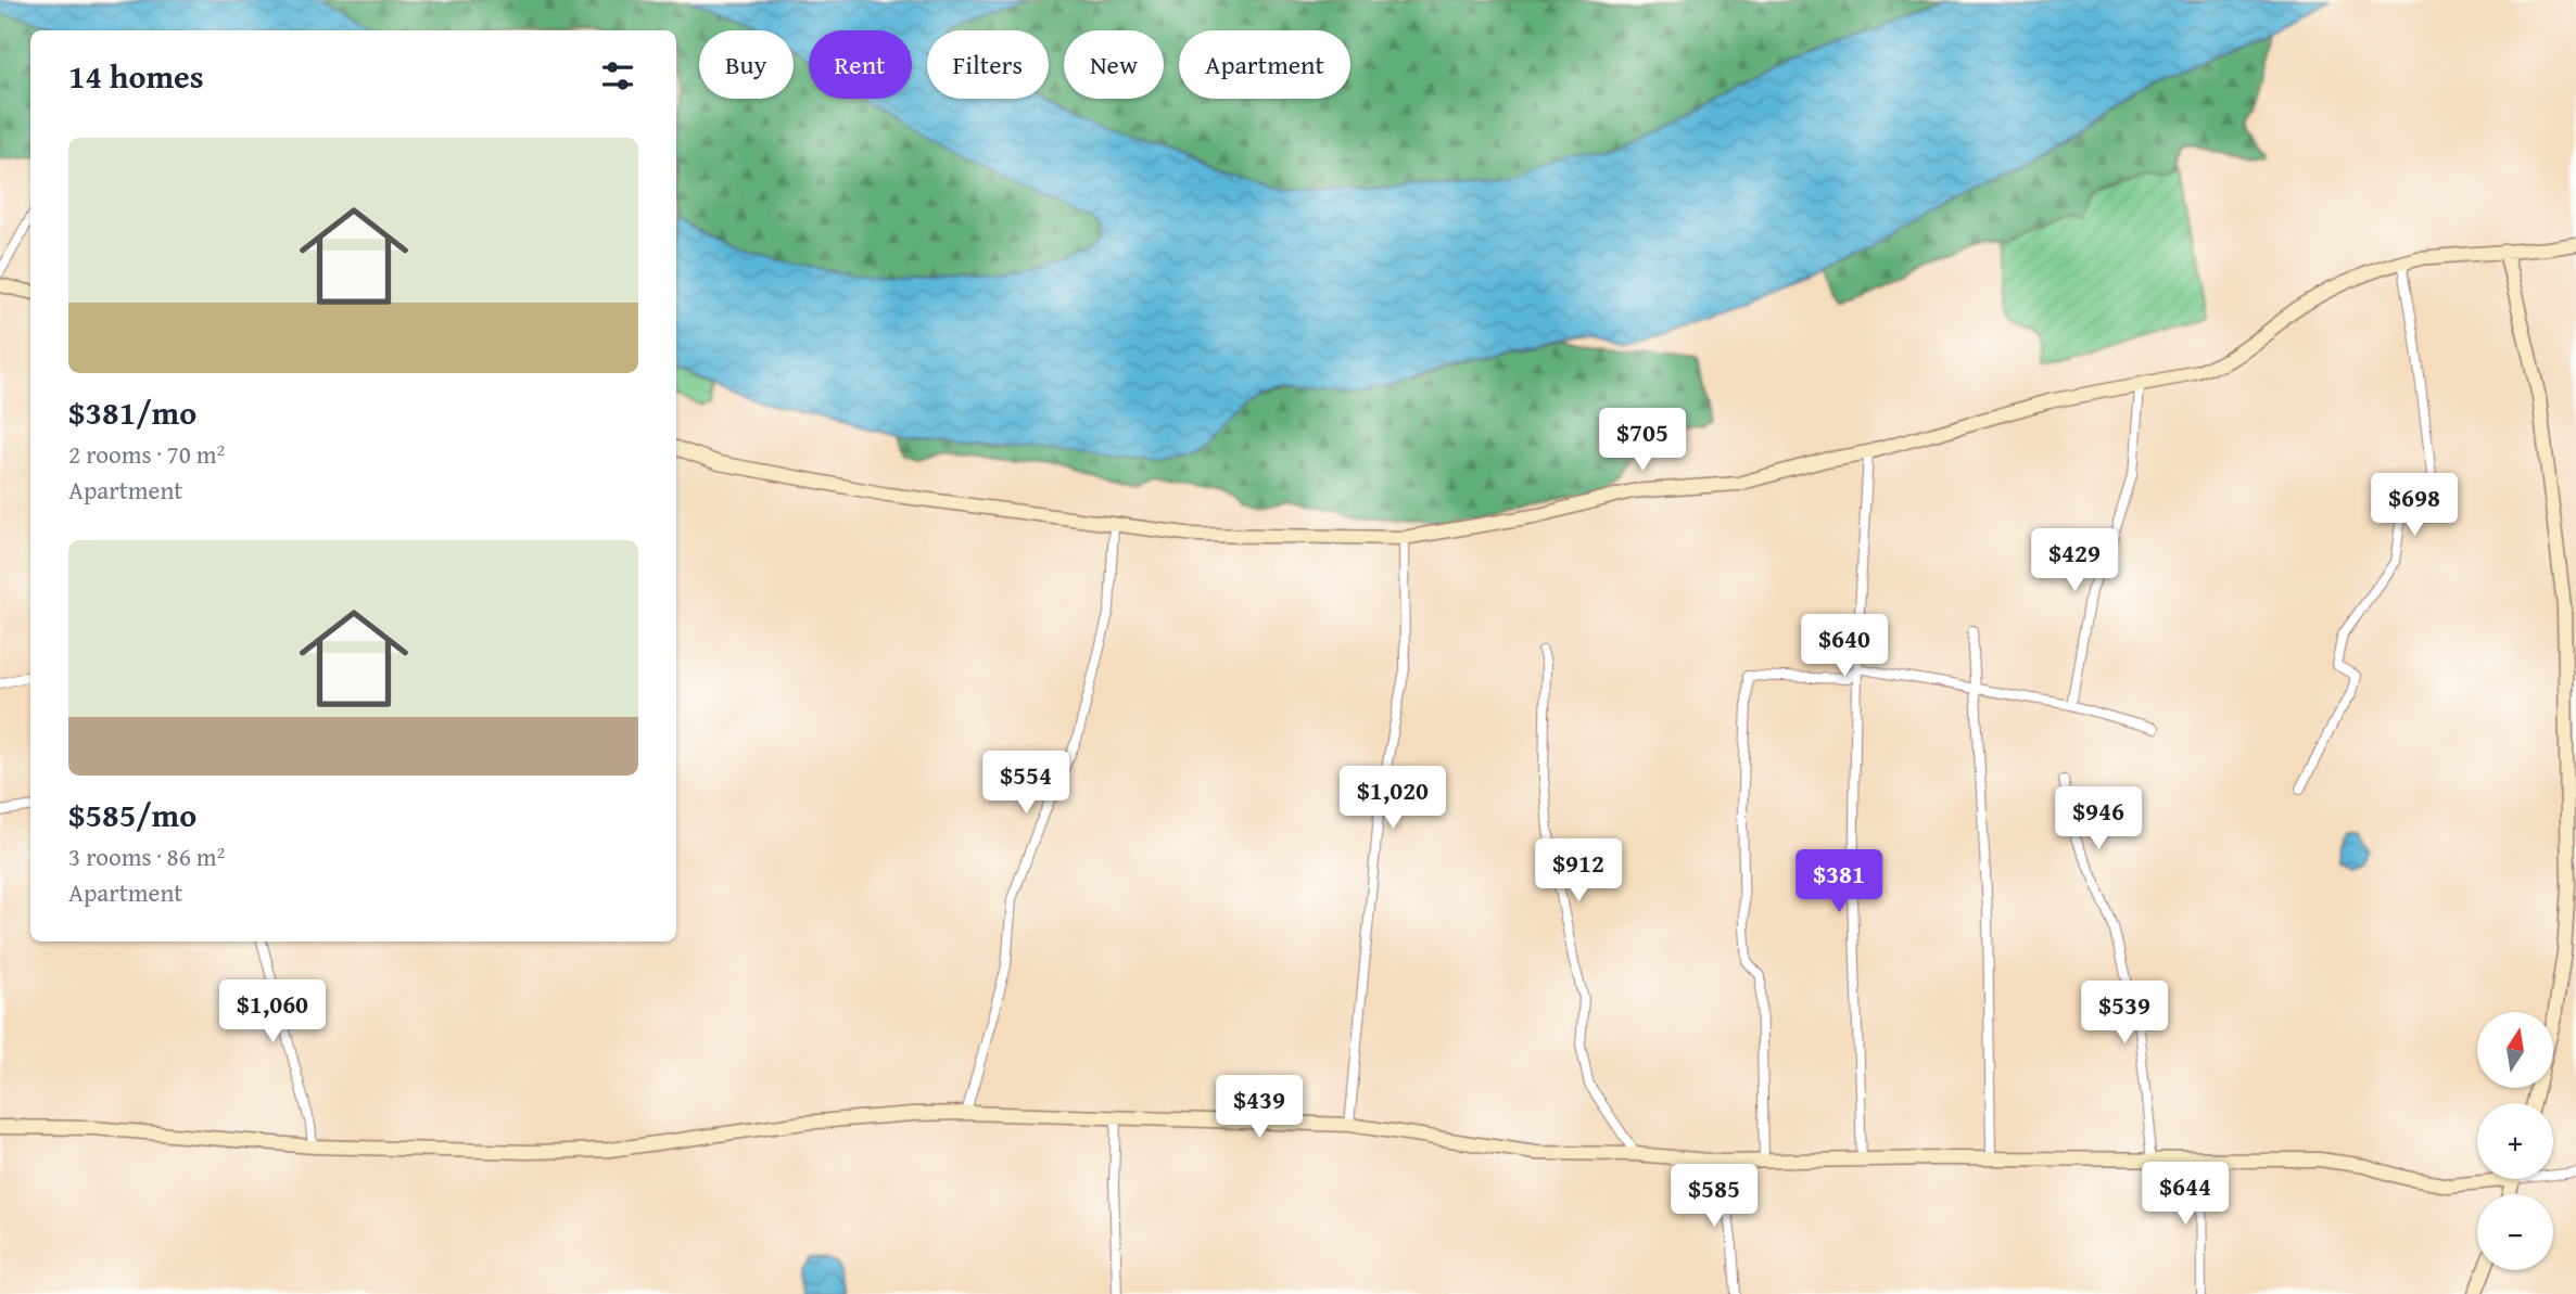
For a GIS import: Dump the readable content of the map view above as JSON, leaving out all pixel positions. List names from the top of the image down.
{
  "north": "top",
  "page": {
    "chip": [
      "Buy",
      "Rent",
      "Filters",
      "New",
      "Apartment"
    ],
    "heading": "14 homes",
    "list": [
      {
        "name": "$381/mo",
        "note": "2 rooms · 70 m² · Apartment"
      },
      {
        "name": "$585/mo",
        "note": "3 rooms · 86 m² · Apartment"
      }
    ],
    "price": [
      "$705",
      "$698",
      "$429",
      "$640",
      "$554",
      "$1,020",
      "$946",
      "$912",
      "$381",
      "$1,060",
      "$539",
      "$439",
      "$644",
      "$585"
    ],
    "map_buttons": ["+", "−"]
  }
}
